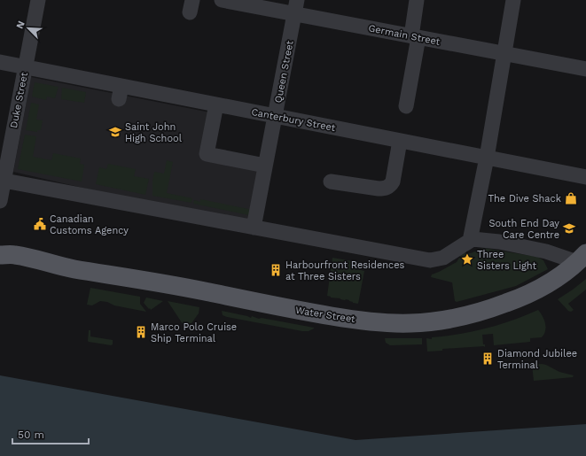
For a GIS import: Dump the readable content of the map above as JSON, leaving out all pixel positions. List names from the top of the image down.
{
  "streets": {
    "main road": ["Water Street"],
    "street": [
      "Germain Street",
      "Queen Street",
      "Duke Street",
      "Canterbury Street"
    ]
  },
  "crossings": [
    ["Germain Street", "Queen Street"],
    ["Queen Street", "Canterbury Street"],
    ["Duke Street", "Canterbury Street"]
  ],
  "places": {
    "school or university": ["Saint John High School", "South End Day Care Centre"],
    "shop": ["The Dive Shack"],
    "public building": ["Canadian Customs Agency"],
    "place": ["Three Sisters Light"],
    "building": ["Harbourfront Residences at Three Sisters", "Marco Polo Cruise Ship Terminal", "Diamond Jubilee Terminal"]
  },
  "scale_bar": "50 m",
  "north": "top left"
}
